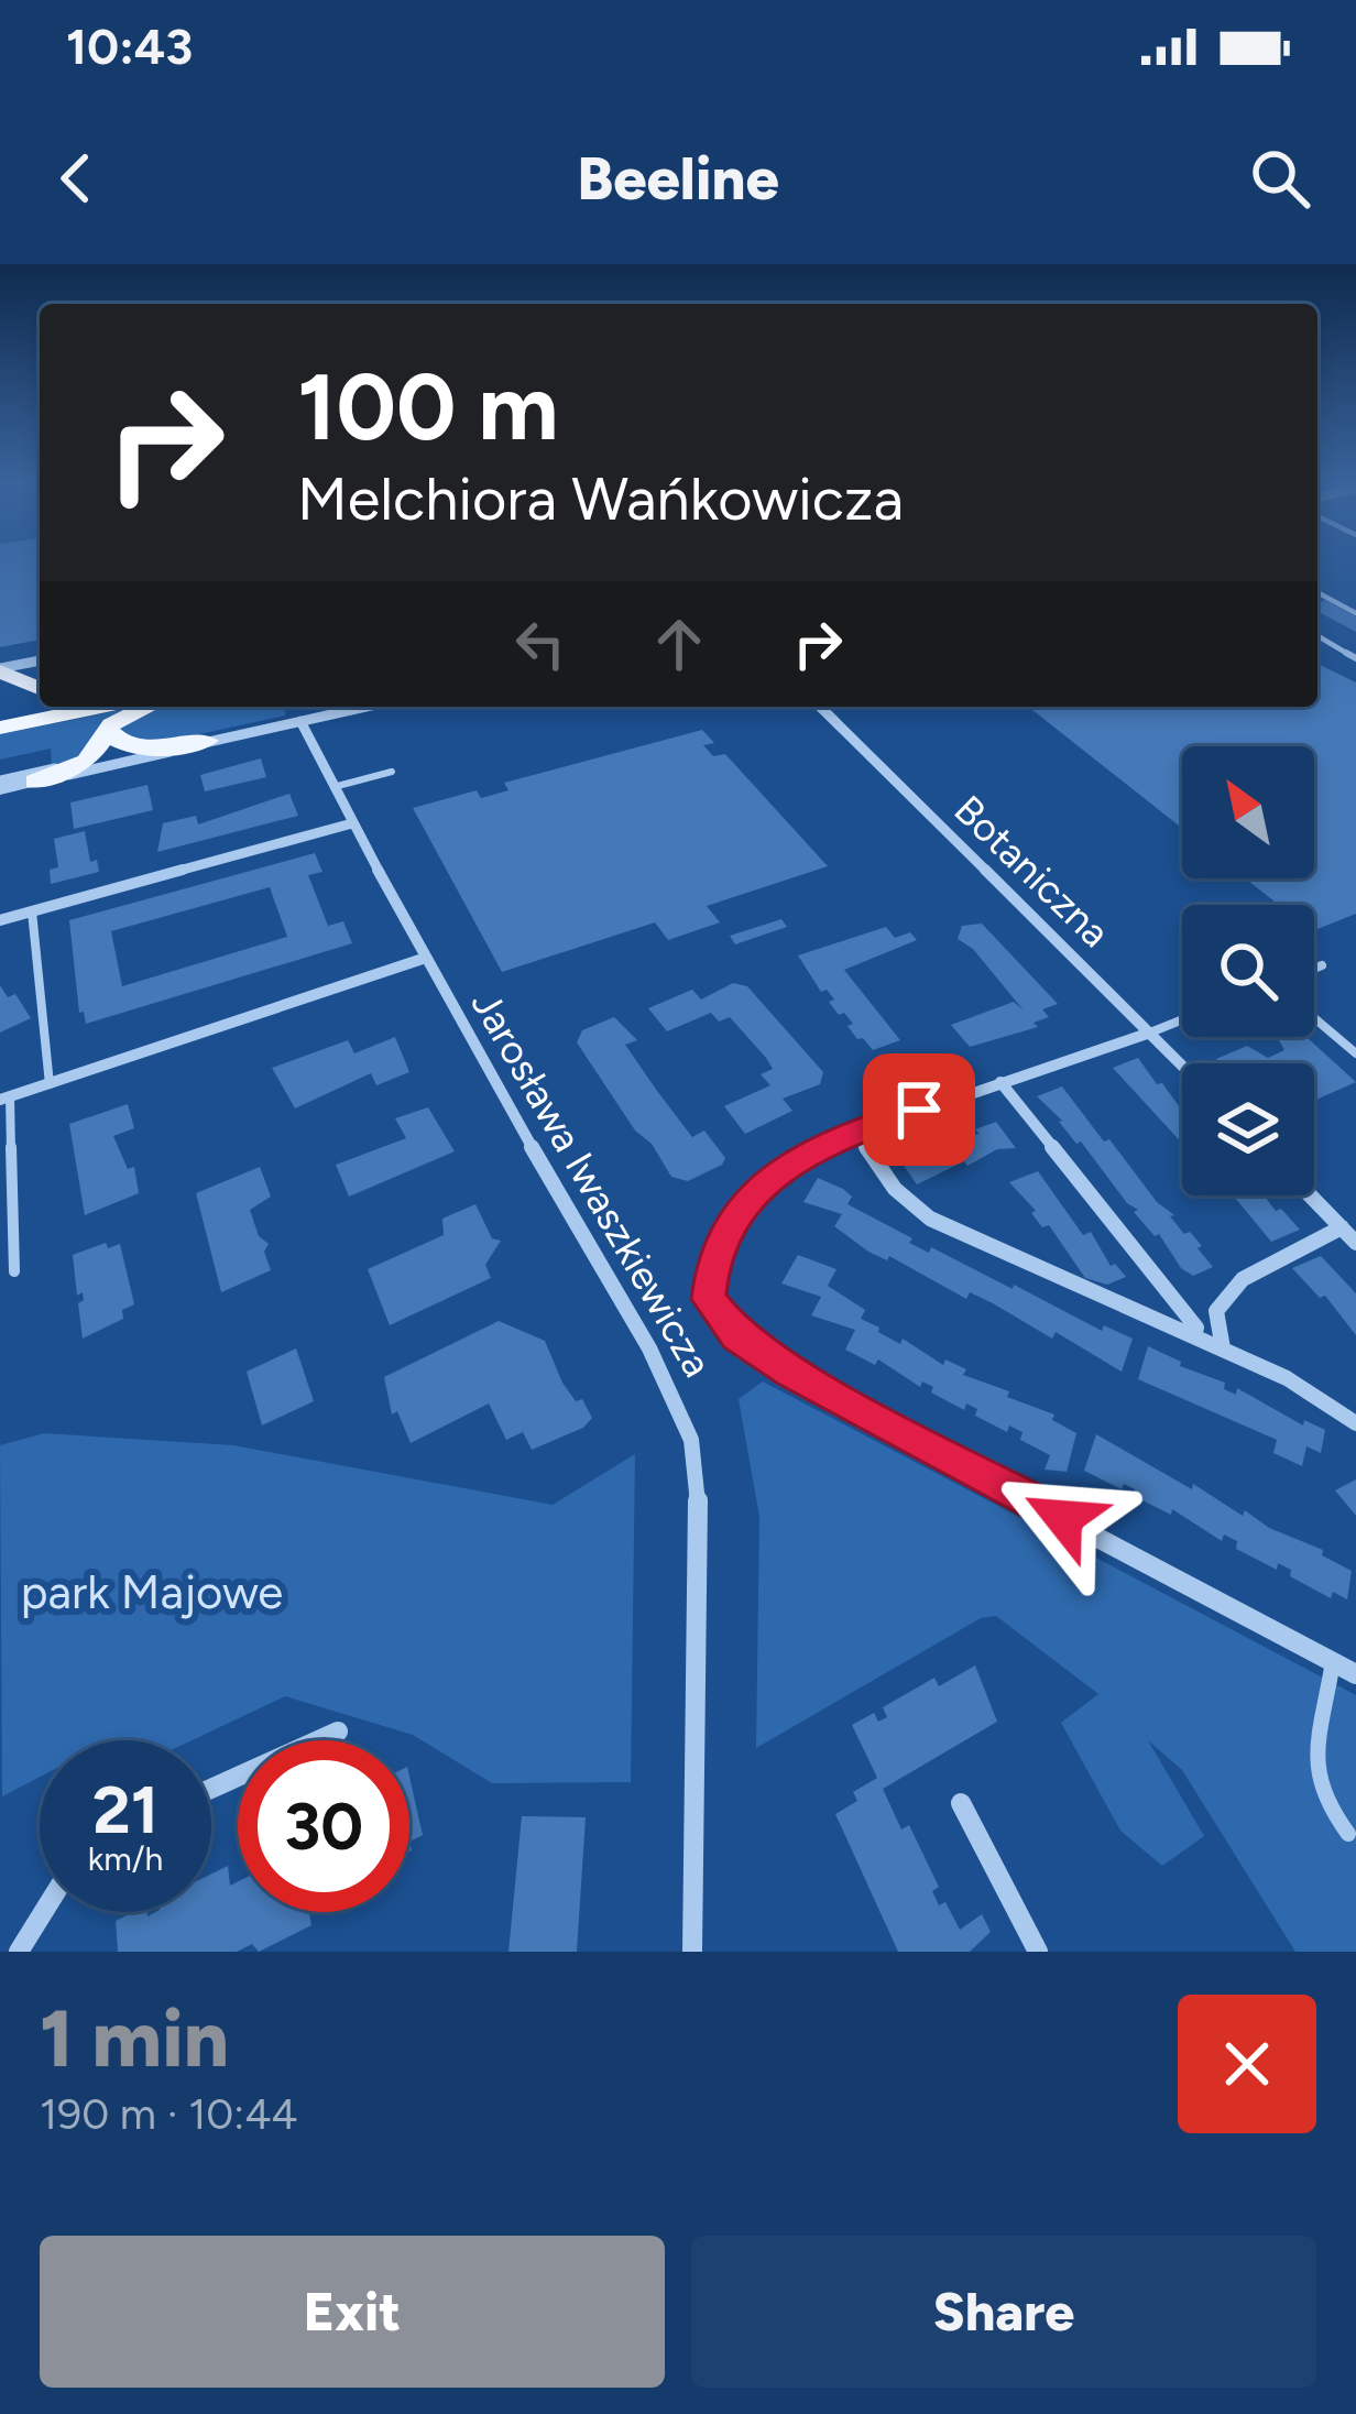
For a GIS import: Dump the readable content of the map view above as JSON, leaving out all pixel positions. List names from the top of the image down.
{
  "streets": {
    "street": ["Botaniczna", "Jarosława Iwaszkiewicza"]
  },
  "parks": ["park Majowe"],
  "north": "top left",
  "page": {
    "status": "10:43",
    "header": "Beeline",
    "turn": ["100 m", "Melchiora Wańkowicza"],
    "speed": "21 km/h",
    "limit": "30",
    "heading": ["1 min", "190 m · 10:44"],
    "buttons": ["Exit", "Share"]
  }
}
